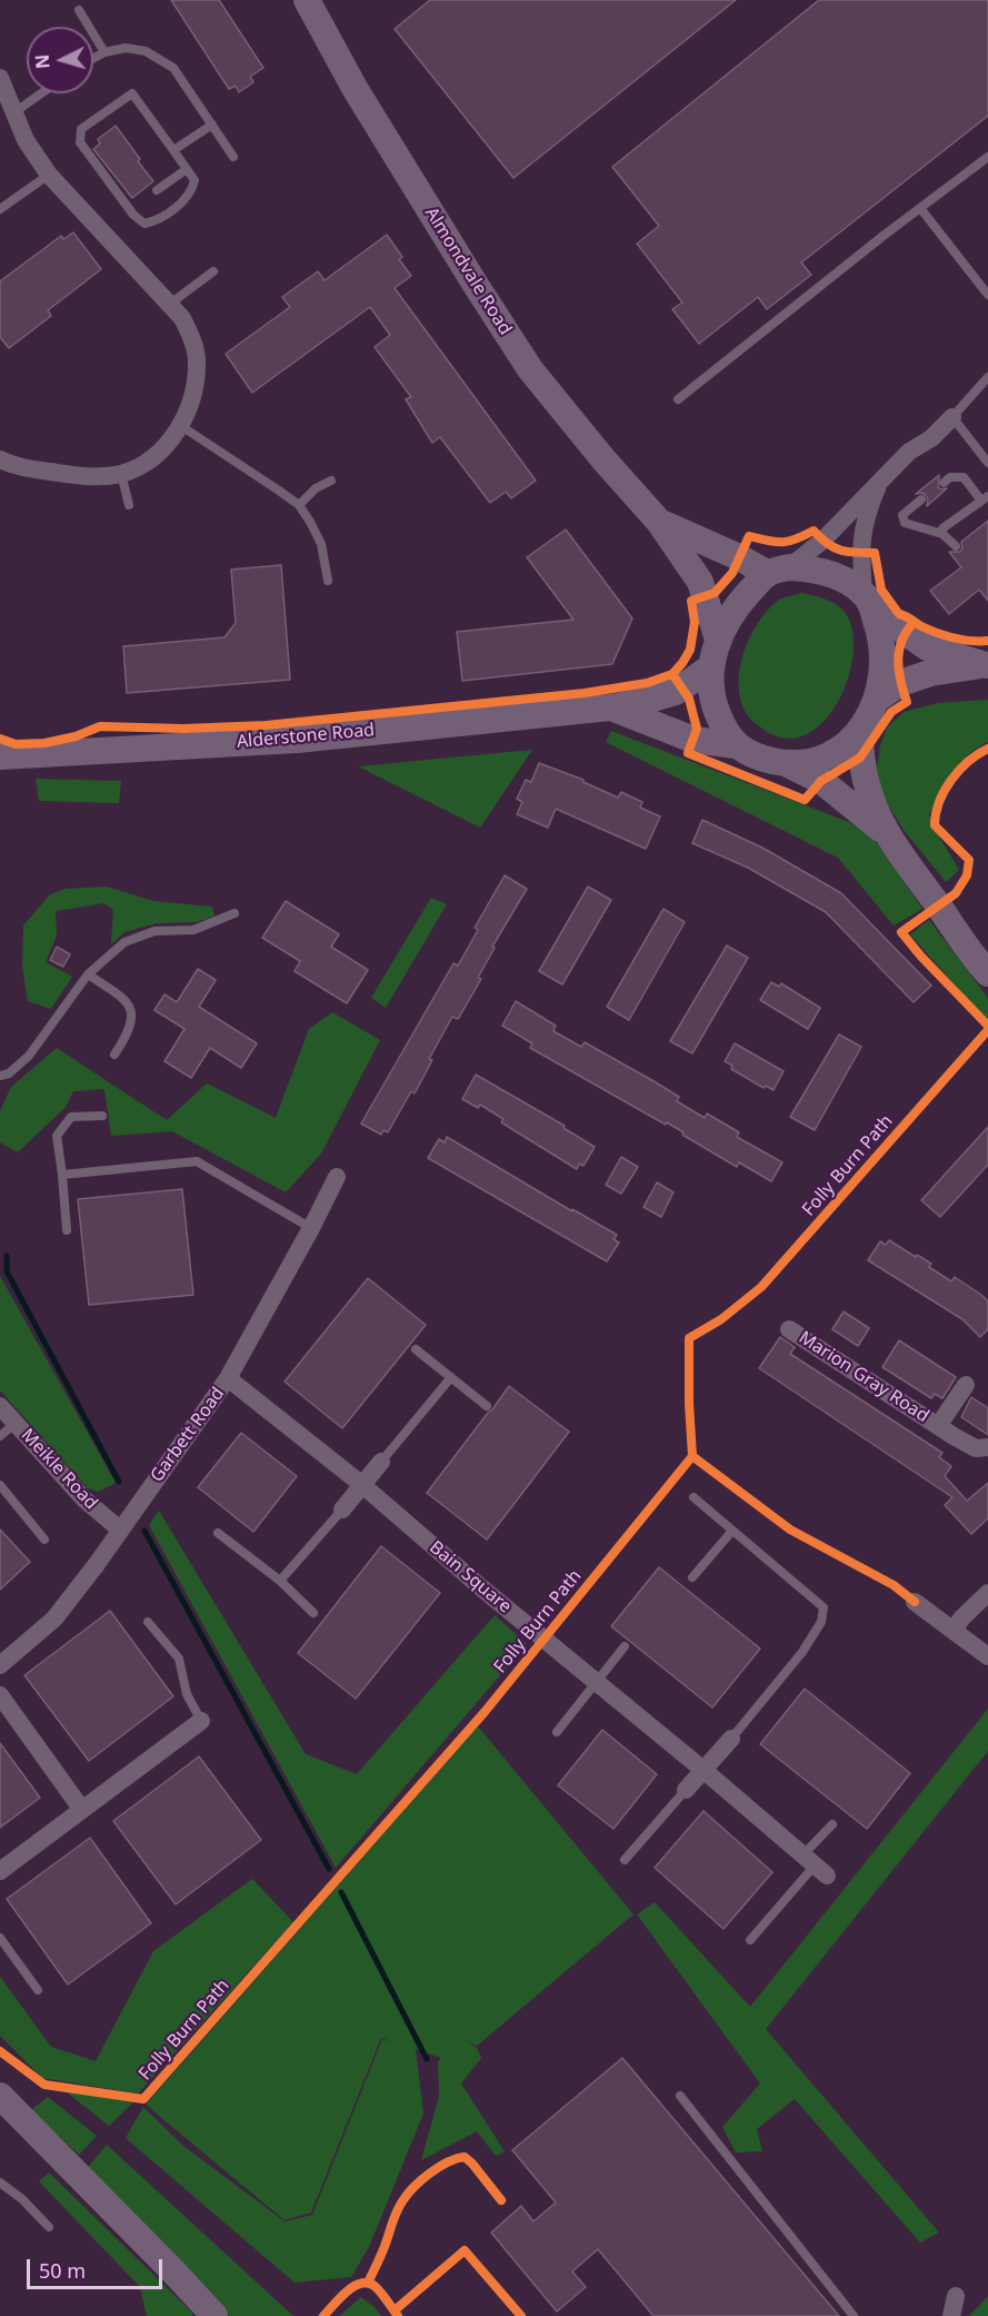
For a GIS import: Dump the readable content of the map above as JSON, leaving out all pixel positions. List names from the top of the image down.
{
  "streets": {
    "street": [
      "Almondvale Road",
      "Alderstone Road",
      "Marion Gray Road",
      "Garbett Road",
      "Meikle Road",
      "Bain Square"
    ],
    "cycle path": ["Folly Burn Path"]
  },
  "crossings": [
    ["Almondvale Road", "Alderstone Road"],
    ["Garbett Road", "Meikle Road"],
    ["Garbett Road", "Bain Square"]
  ],
  "scale_bar": "50 m",
  "north": "left"
}
